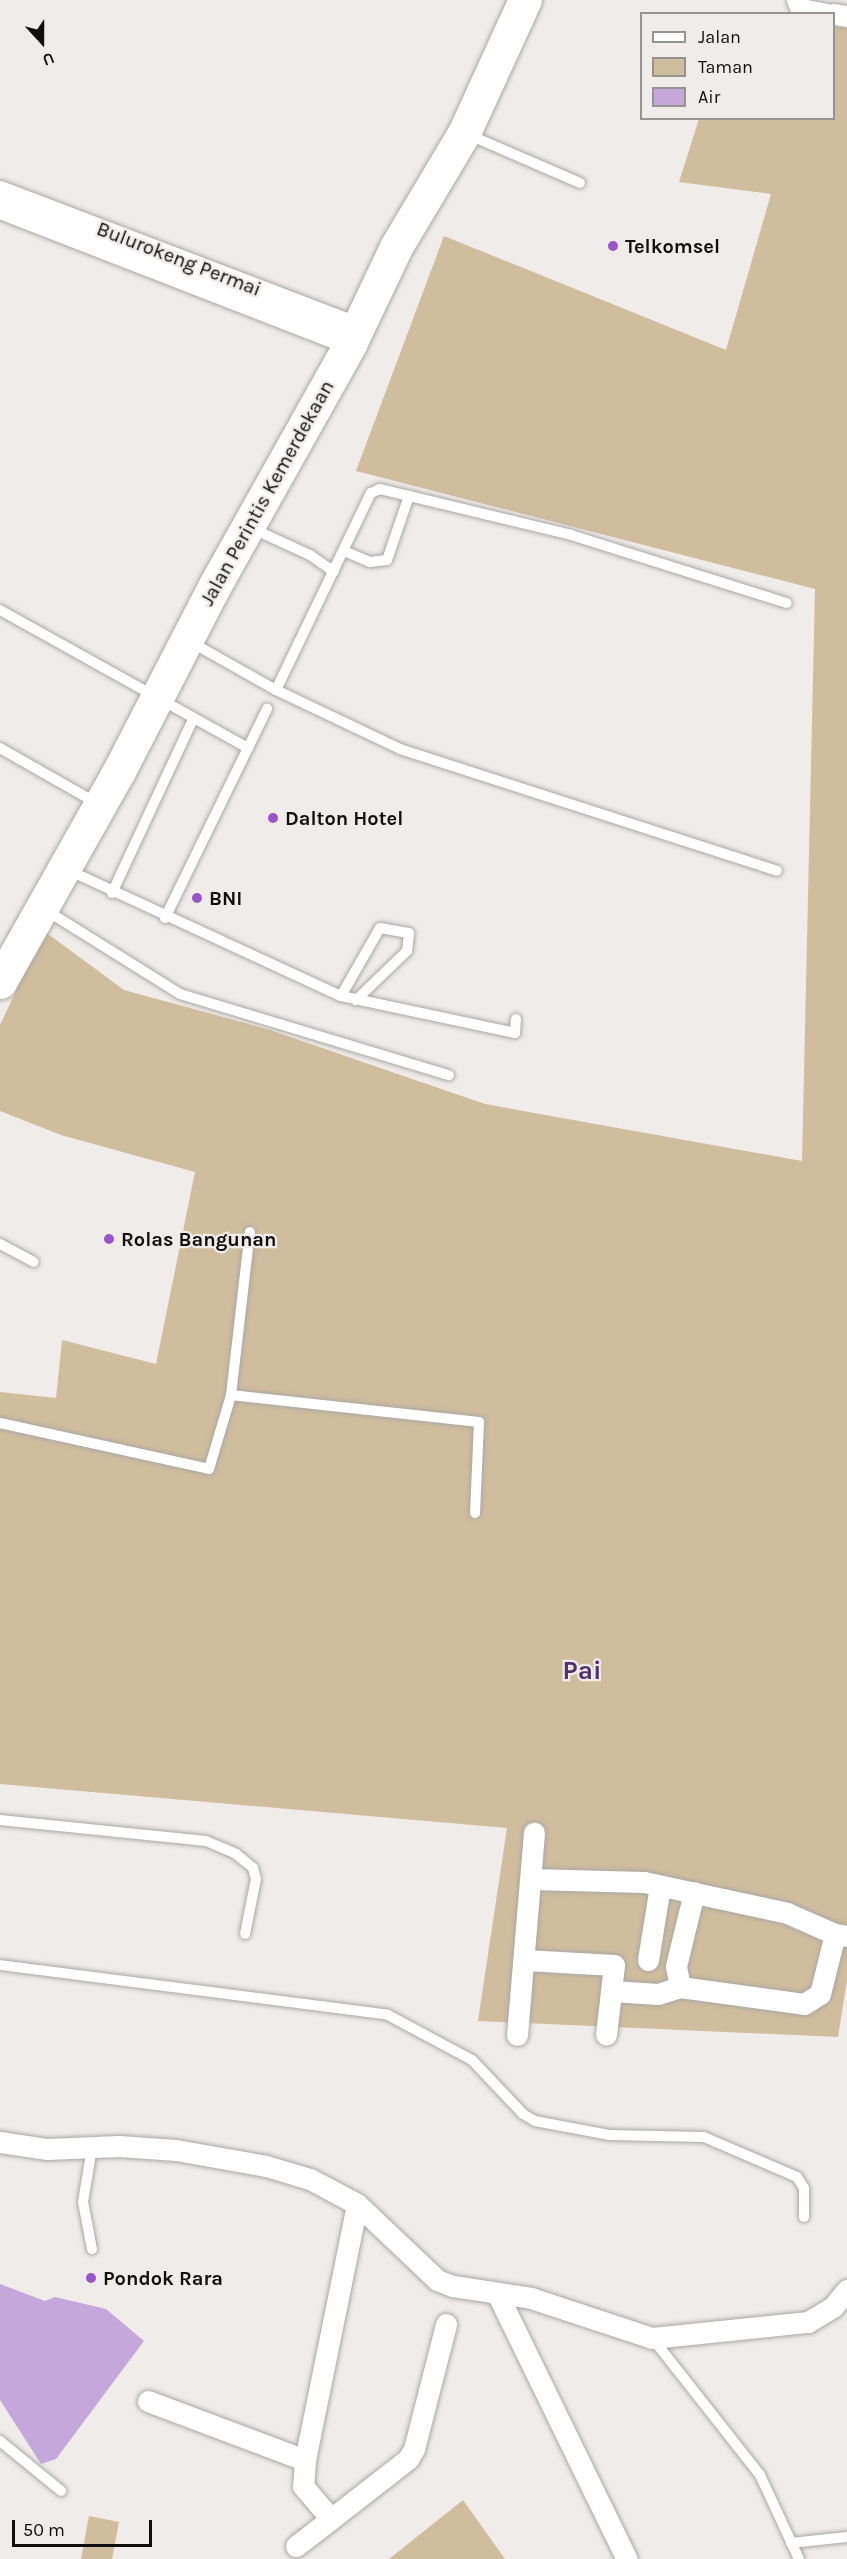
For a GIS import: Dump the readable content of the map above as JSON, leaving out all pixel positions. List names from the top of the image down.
{
  "streets": {
    "highway": ["Jalan Perintis Kemerdekaan"],
    "street": ["Bulurokeng Permai"]
  },
  "crossings": [
    ["Bulurokeng Permai", "Jalan Perintis Kemerdekaan"]
  ],
  "districts": ["Pai"],
  "places": [
    "Telkomsel",
    "Dalton Hotel",
    "BNI",
    "Rolas Bangunan",
    "Pondok Rara"
  ],
  "legend": ["Jalan", "Taman", "Air"],
  "scale_bar": "50 m",
  "north": "bottom"
}
